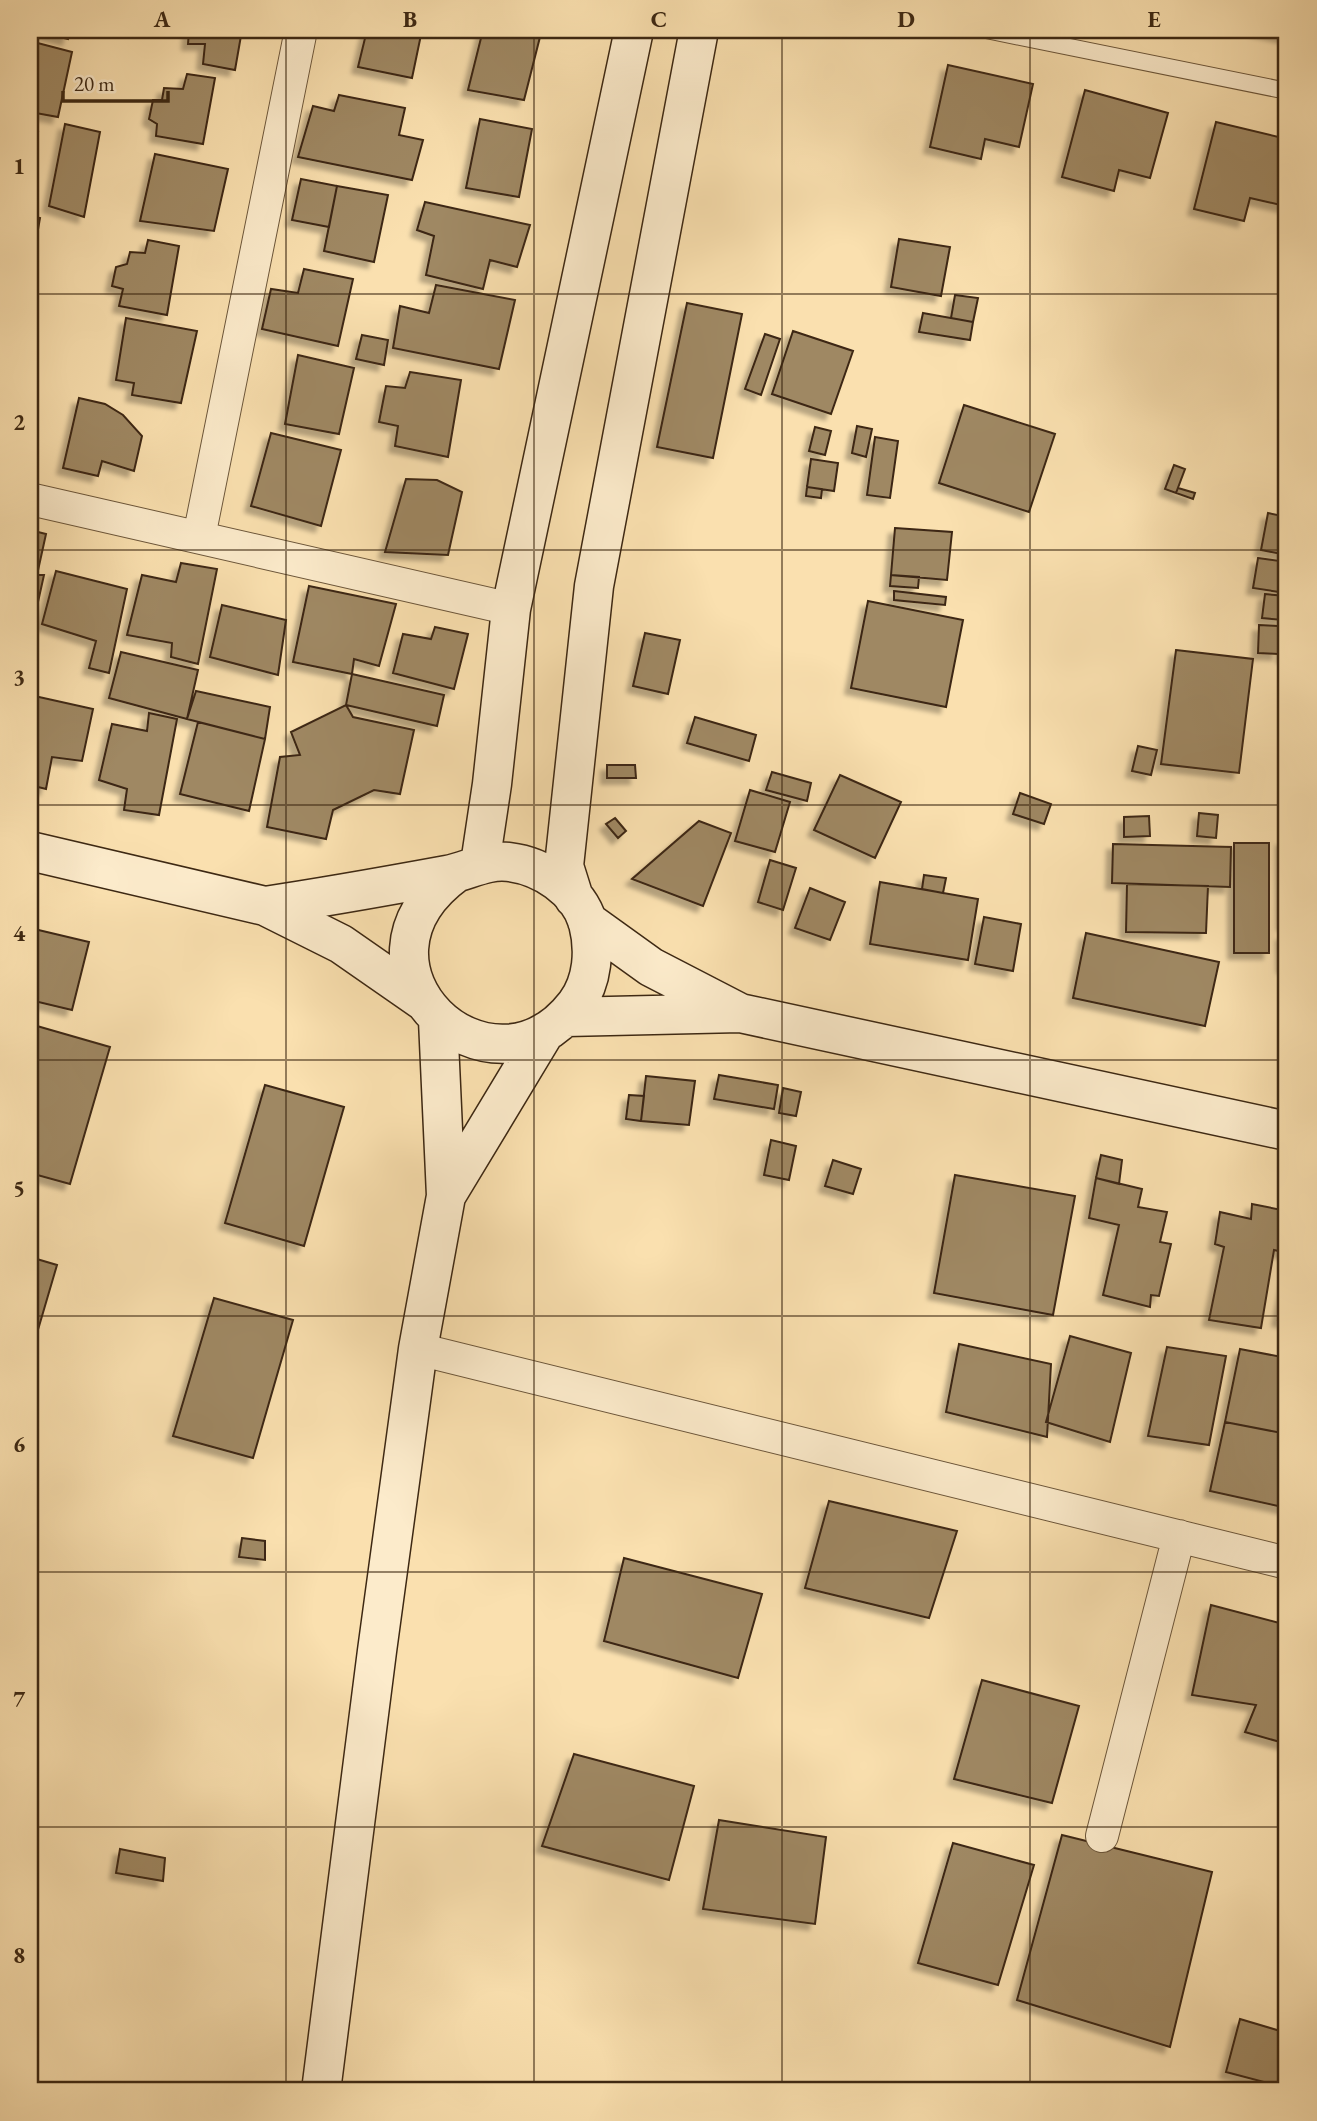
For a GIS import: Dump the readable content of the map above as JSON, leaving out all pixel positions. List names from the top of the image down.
{
  "scale_bar": "20 m",
  "grid": {
    "columns": [
      "A",
      "B",
      "C",
      "D",
      "E"
    ],
    "rows": [
      "1",
      "2",
      "3",
      "4",
      "5",
      "6",
      "7",
      "8"
    ]
  }
}
